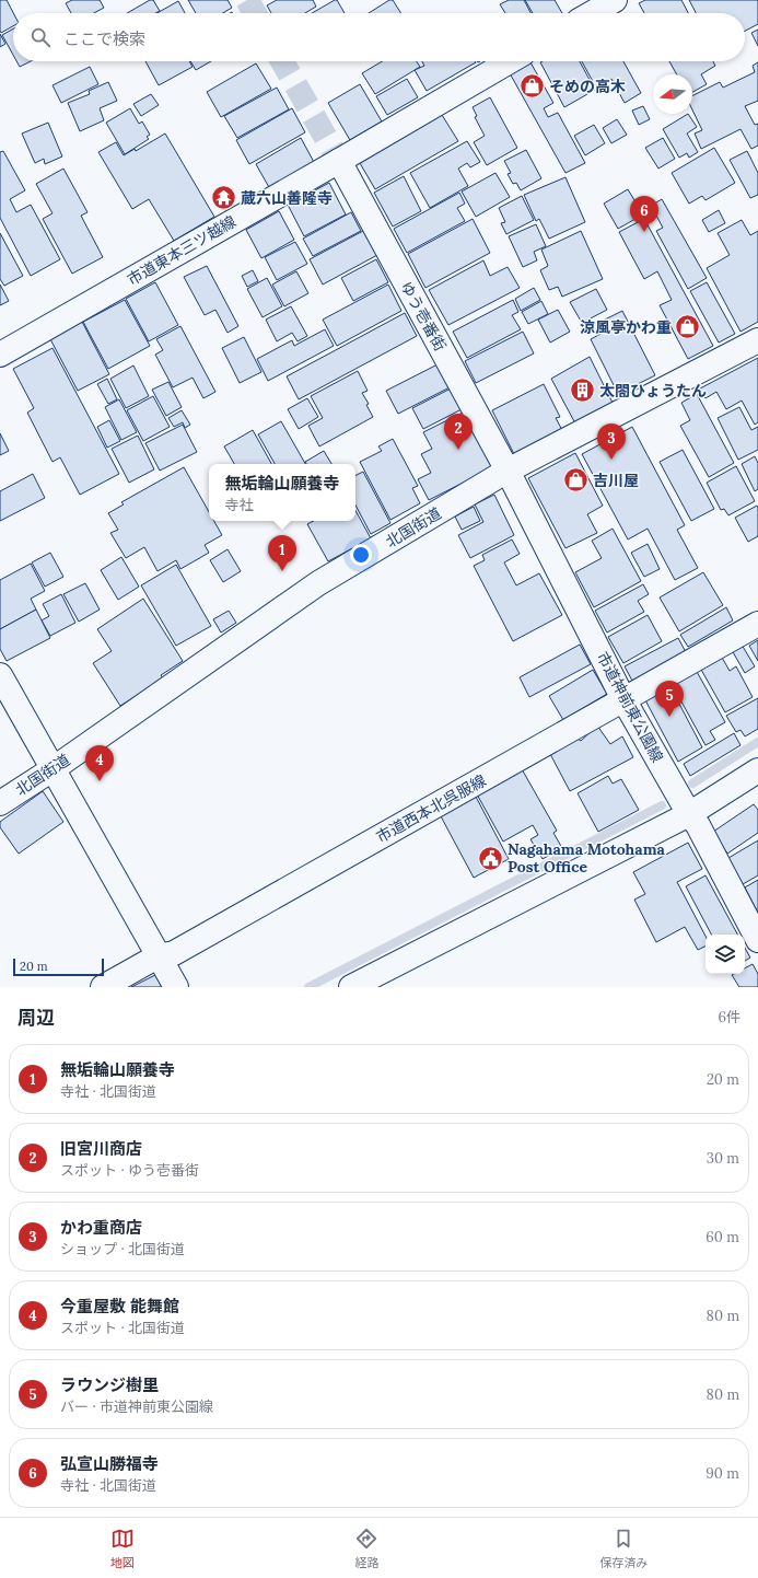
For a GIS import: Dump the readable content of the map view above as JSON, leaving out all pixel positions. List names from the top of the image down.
{
  "streets": {
    "street": [
      "市道東本三ツ越線",
      "ゆう壱番街",
      "北国街道",
      "市道神前東公園線",
      "市道西本北呉服線"
    ]
  },
  "crossings": [
    ["市道東本三ツ越線", "ゆう壱番街"],
    ["ゆう壱番街", "北国街道"],
    ["ゆう壱番街", "市道神前東公園線"],
    ["北国街道", "市道神前東公園線"],
    ["市道神前東公園線", "市道西本北呉服線"]
  ],
  "places": {
    "shop": ["そめの高木", "涼風亭かわ重", "吉川屋"],
    "temple": ["蔵六山善隆寺"],
    "building": ["太閤ひょうたん"],
    "public building": ["Nagahama Motohama Post Office"]
  },
  "scale_bar": "20 m",
  "north": "left",
  "page": {
    "search": "ここで検索",
    "pins": [
      "6",
      "2",
      "3",
      "1",
      "5",
      "4"
    ],
    "popup": ["無垢輪山願養寺", "寺社"],
    "scale": "20 m",
    "heading": ["周辺", "6件"],
    "list": [
      {
        "mark": "1",
        "name": "無垢輪山願養寺",
        "note": "寺社 · 北国街道",
        "value": "20 m"
      },
      {
        "mark": "2",
        "name": "旧宮川商店",
        "note": "スポット · ゆう壱番街",
        "value": "30 m"
      },
      {
        "mark": "3",
        "name": "かわ重商店",
        "note": "ショップ · 北国街道",
        "value": "60 m"
      },
      {
        "mark": "4",
        "name": "今重屋敷 能舞館",
        "note": "スポット · 北国街道",
        "value": "80 m"
      },
      {
        "mark": "5",
        "name": "ラウンジ樹里",
        "note": "バー · 市道神前東公園線",
        "value": "80 m"
      },
      {
        "mark": "6",
        "name": "弘宣山勝福寺",
        "note": "寺社 · 北国街道",
        "value": "90 m"
      }
    ],
    "nav": ["地図", "経路", "保存済み"]
  }
}
